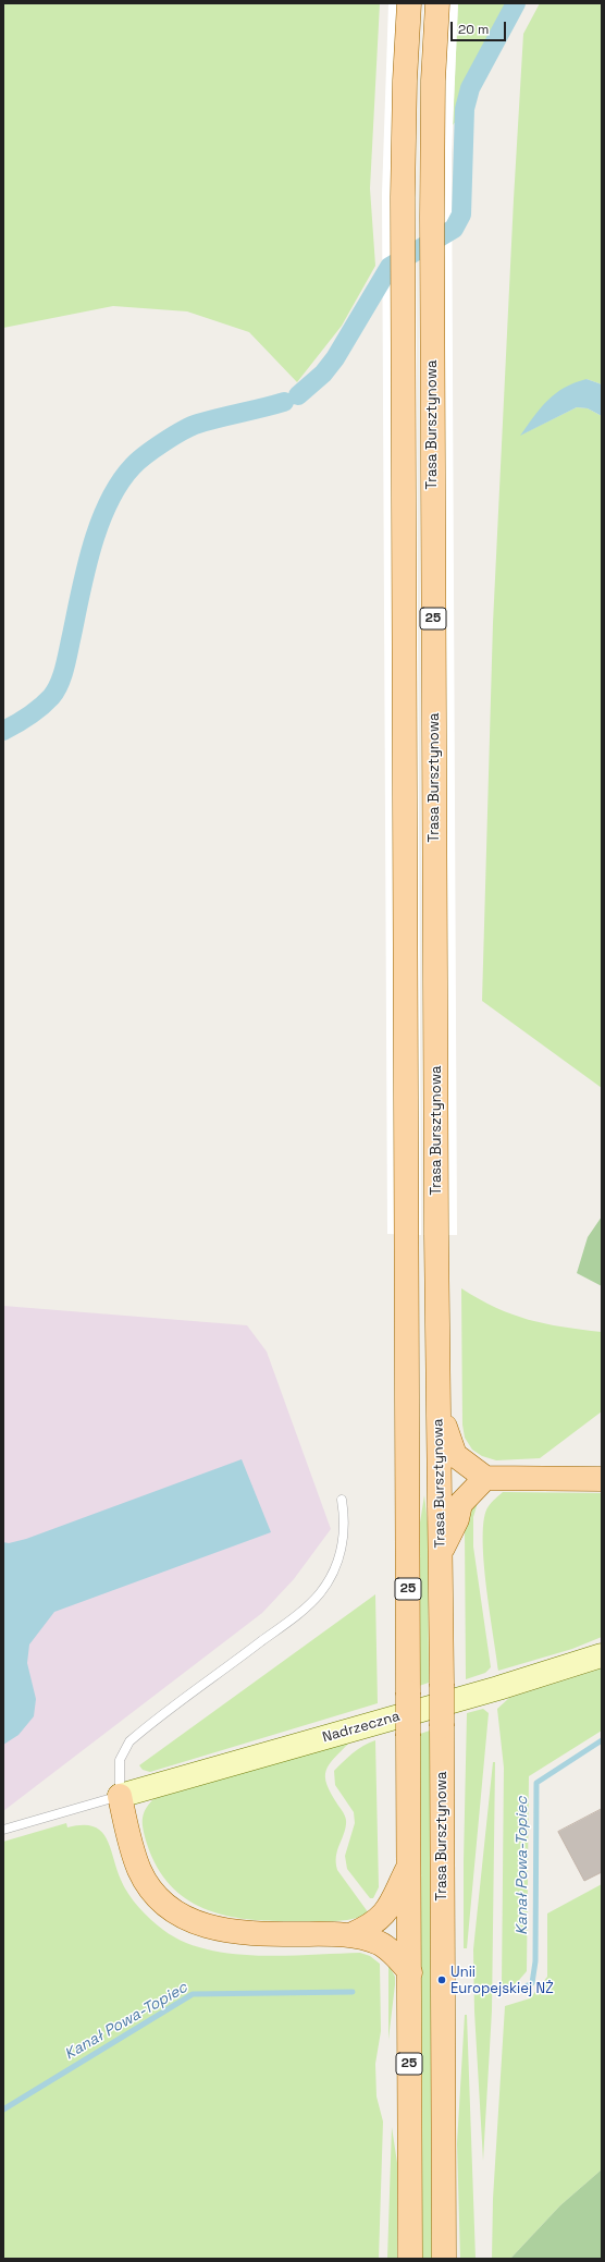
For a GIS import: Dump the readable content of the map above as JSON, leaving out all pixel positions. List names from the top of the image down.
{
  "streets": {
    "main road": ["Trasa Bursztynowa", "25"],
    "street": ["Nadrzeczna"]
  },
  "water": ["Kanał Powa-Topiec"],
  "places": ["Unii Europejskiej NŻ"],
  "scale_bar": "20 m"
}
